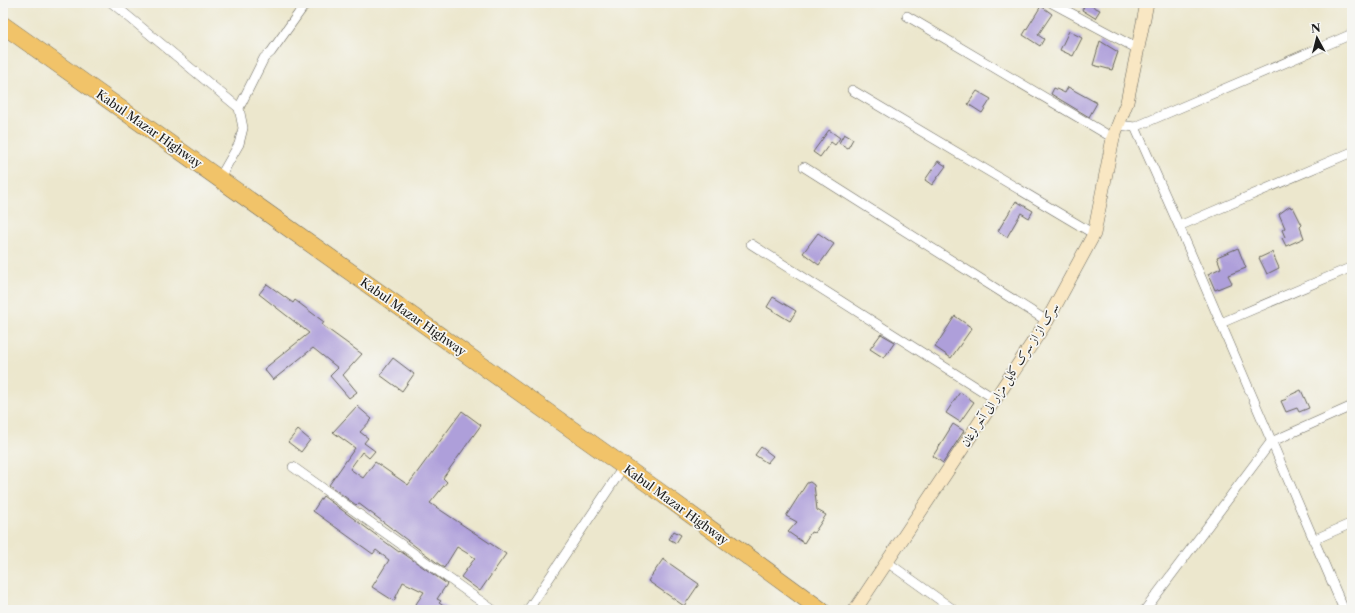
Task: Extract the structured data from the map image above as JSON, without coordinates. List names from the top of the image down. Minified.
{"streets":{"highway":["Kabul Mazar Highway"],"street":["سرک از از سرک کابل مزار الی آخر لرغان"]},"north":"top"}
